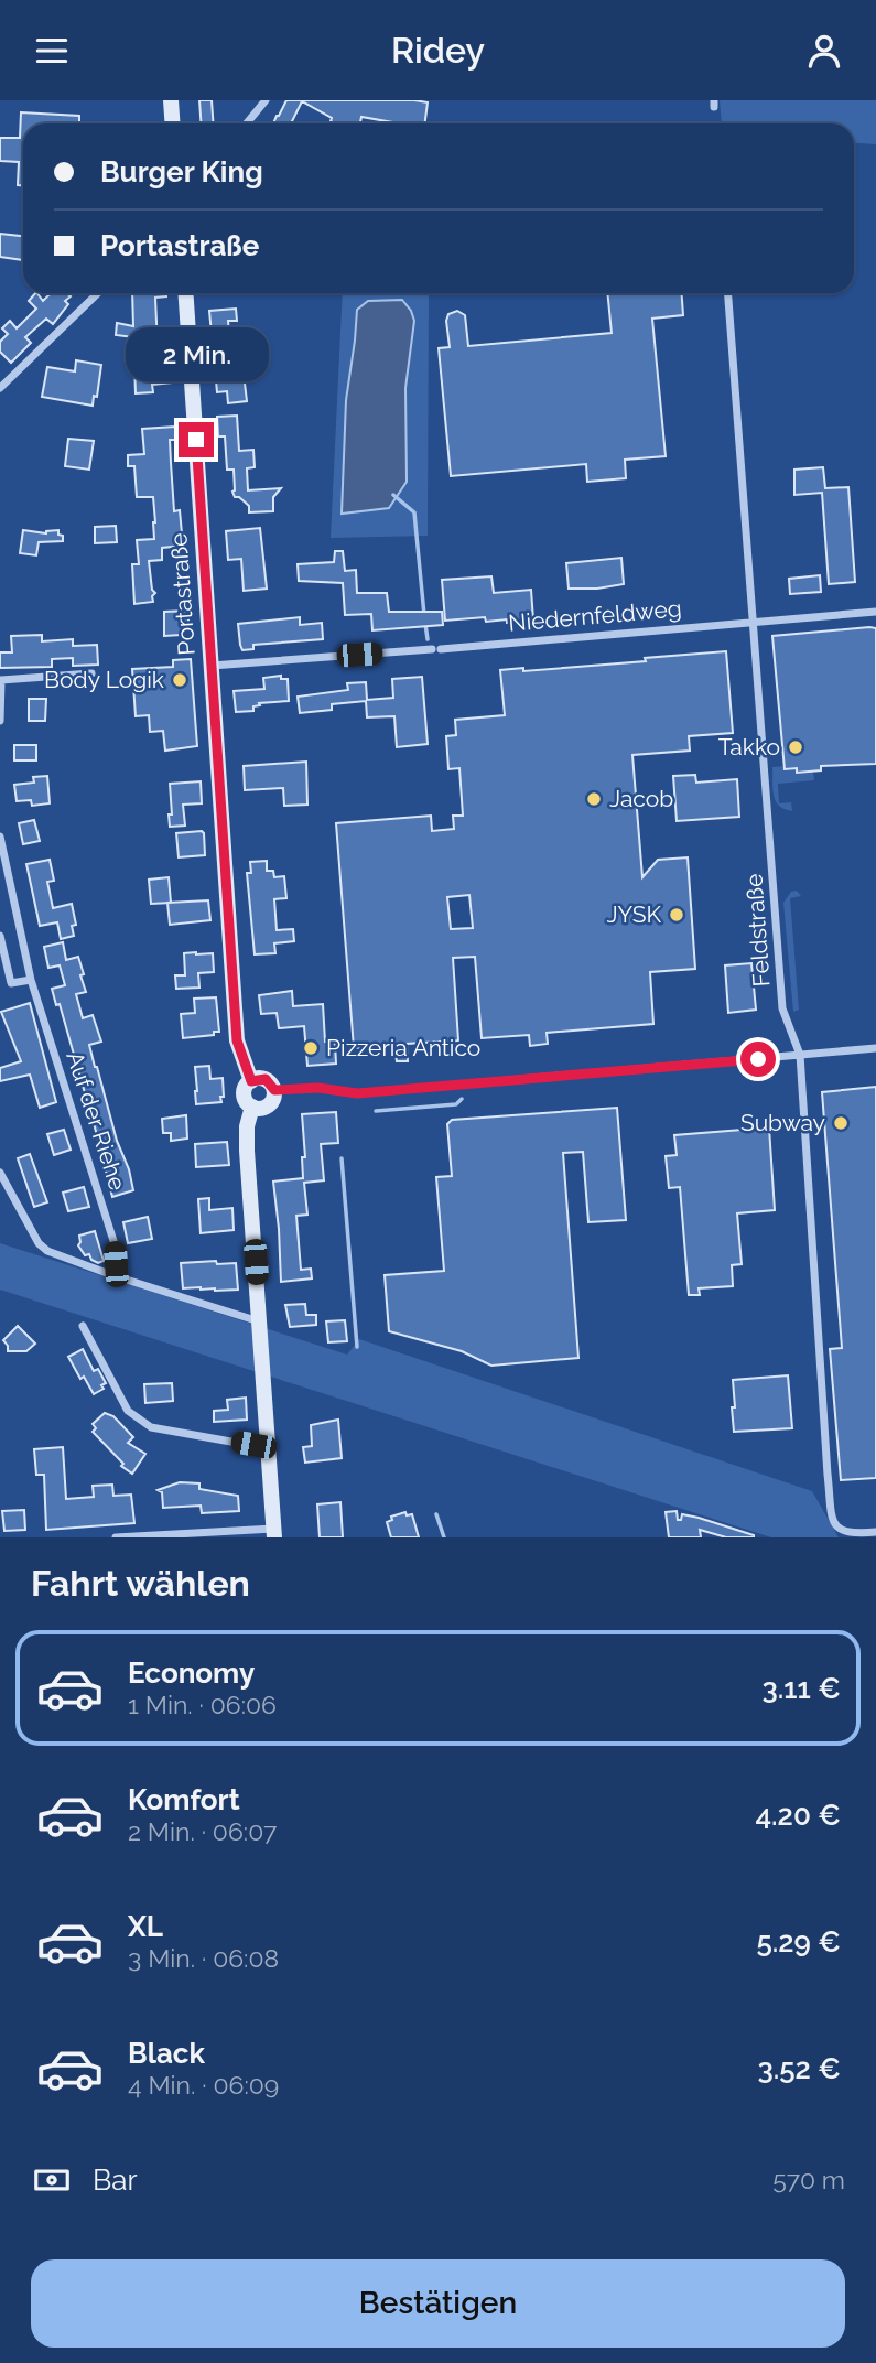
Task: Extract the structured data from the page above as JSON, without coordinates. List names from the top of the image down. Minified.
{"streets":{"main road":["Portastraße"],"street":["Niedernfeldweg","Feldstraße","Auf der Riehe"]},"crossings":[["Portastraße","Niedernfeldweg"],["Niedernfeldweg","Feldstraße"]],"places":["Body Logik","Takko","Jacob","JYSK","Pizzeria Antico","Subway"],"page":{"header":"Ridey","banner":["Burger King","Portastraße"],"bubble":"2 Min.","heading":"Fahrt wählen","list":[{"name":"Economy","note":"1 Min. · 06:06","value":"3.11 €"},{"name":"Komfort","note":"2 Min. · 06:07","value":"4.20 €"},{"name":"XL","note":"3 Min. · 06:08","value":"5.29 €"},{"name":"Black","note":"4 Min. · 06:09","value":"3.52 €"}],"pay":["Bar","570 m"],"buttons":"Bestätigen"}}
